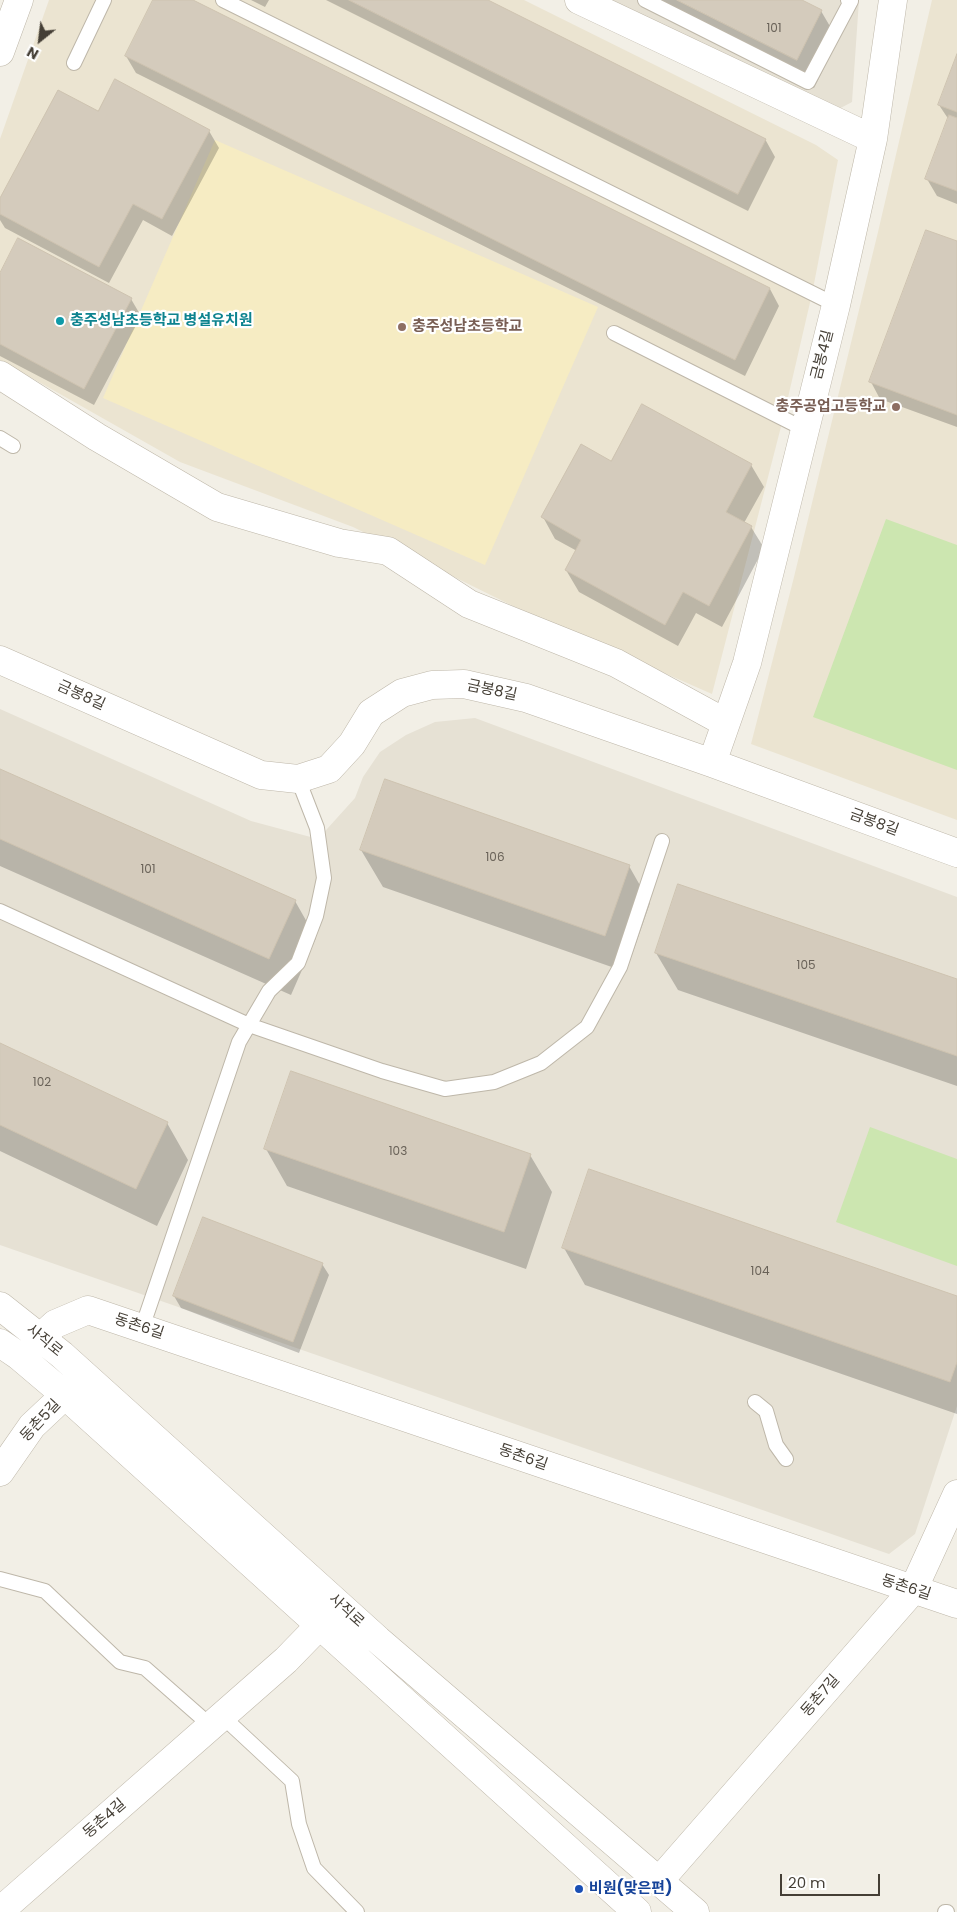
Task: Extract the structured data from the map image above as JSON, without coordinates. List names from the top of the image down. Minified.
{"streets":{"street":["금봉4길","금봉8길","동촌6길","사직로","동촌5길","동촌7길","동촌4길"]},"crossings":[["금봉4길","금봉8길"],["동촌6길","사직로"],["동촌6길","동촌7길"],["사직로","동촌5길"],["사직로","동촌7길"],["사직로","동촌4길"]],"places":["충주성남초등학교 병설유치원","충주성남초등학교","충주공업고등학교","비원(맞은편)"],"house_numbers":["101","106","101","105","102","103","104"],"scale_bar":"20 m","north":"bottom left"}
